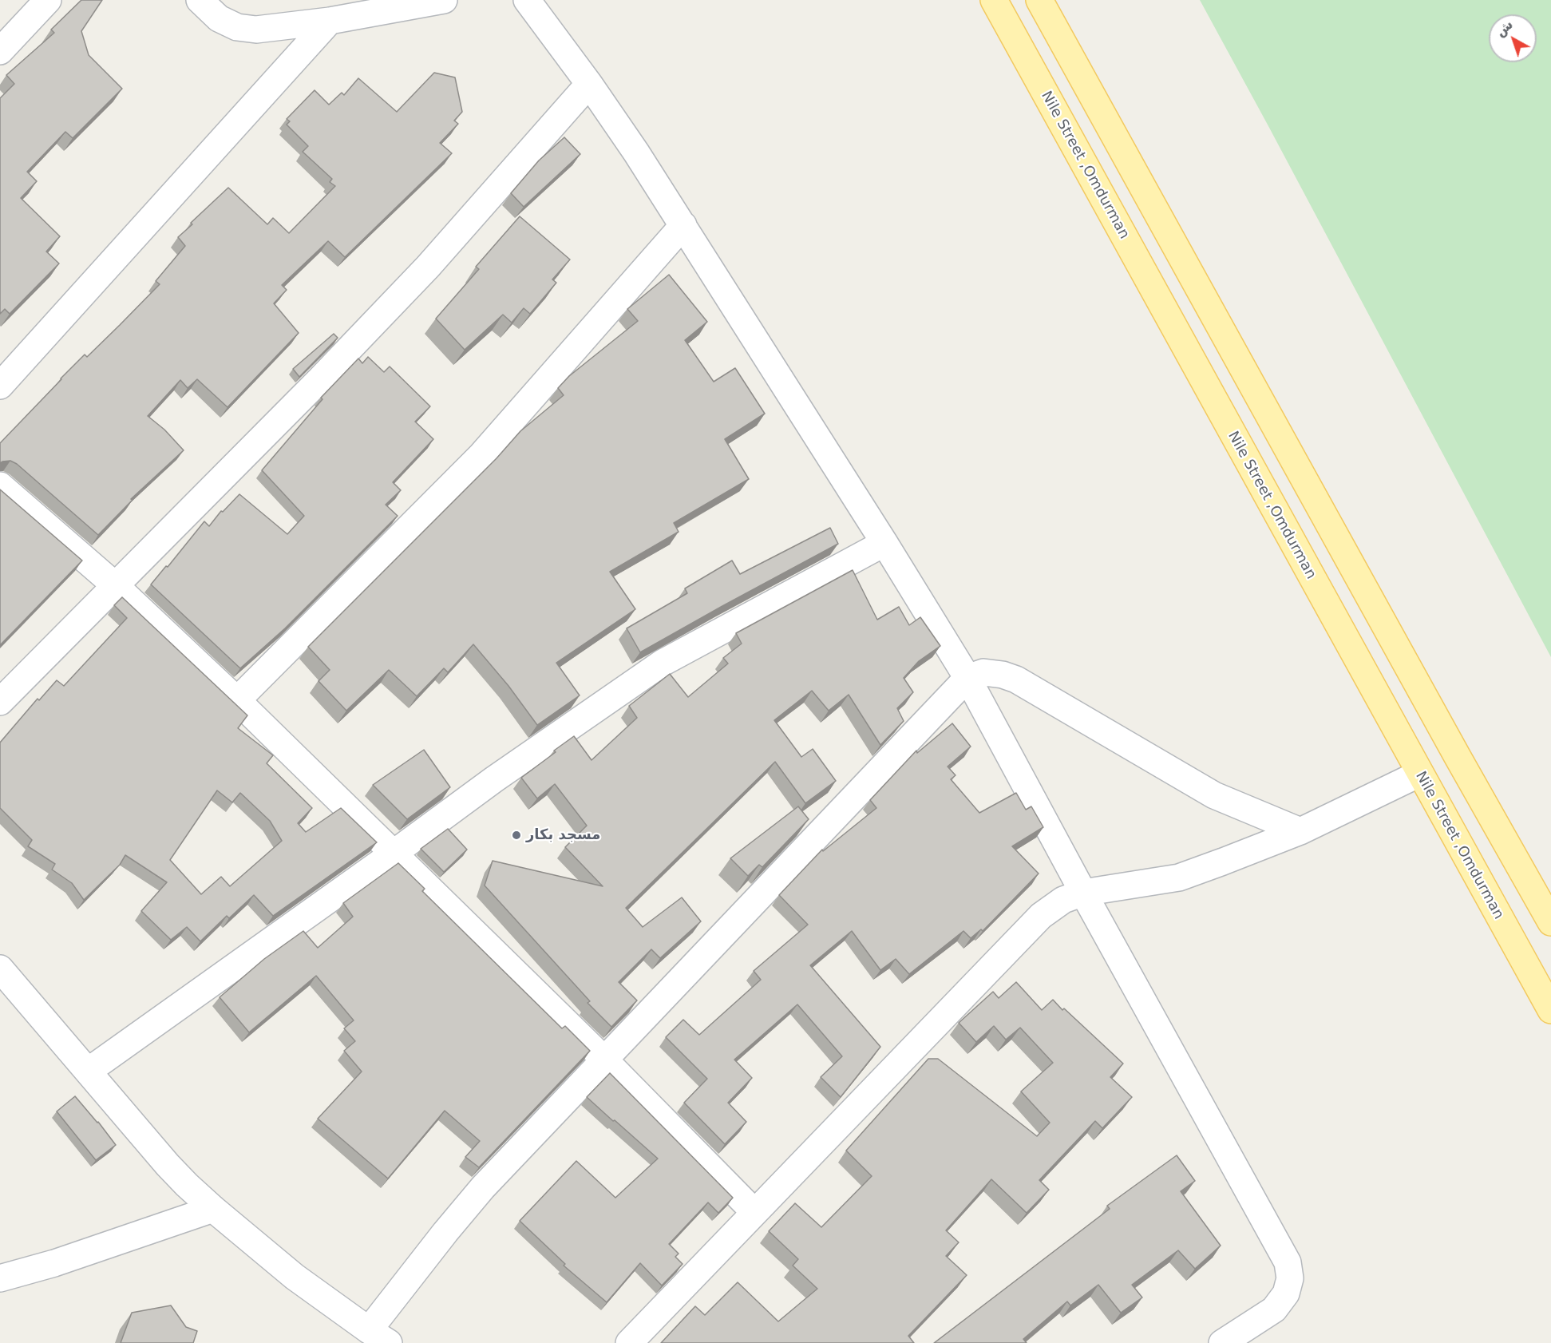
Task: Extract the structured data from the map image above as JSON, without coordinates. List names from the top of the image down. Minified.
{"streets":{"main road":["Nile Street ,Omdurman"]},"places":["مسجد بكار"],"north":"top left"}
